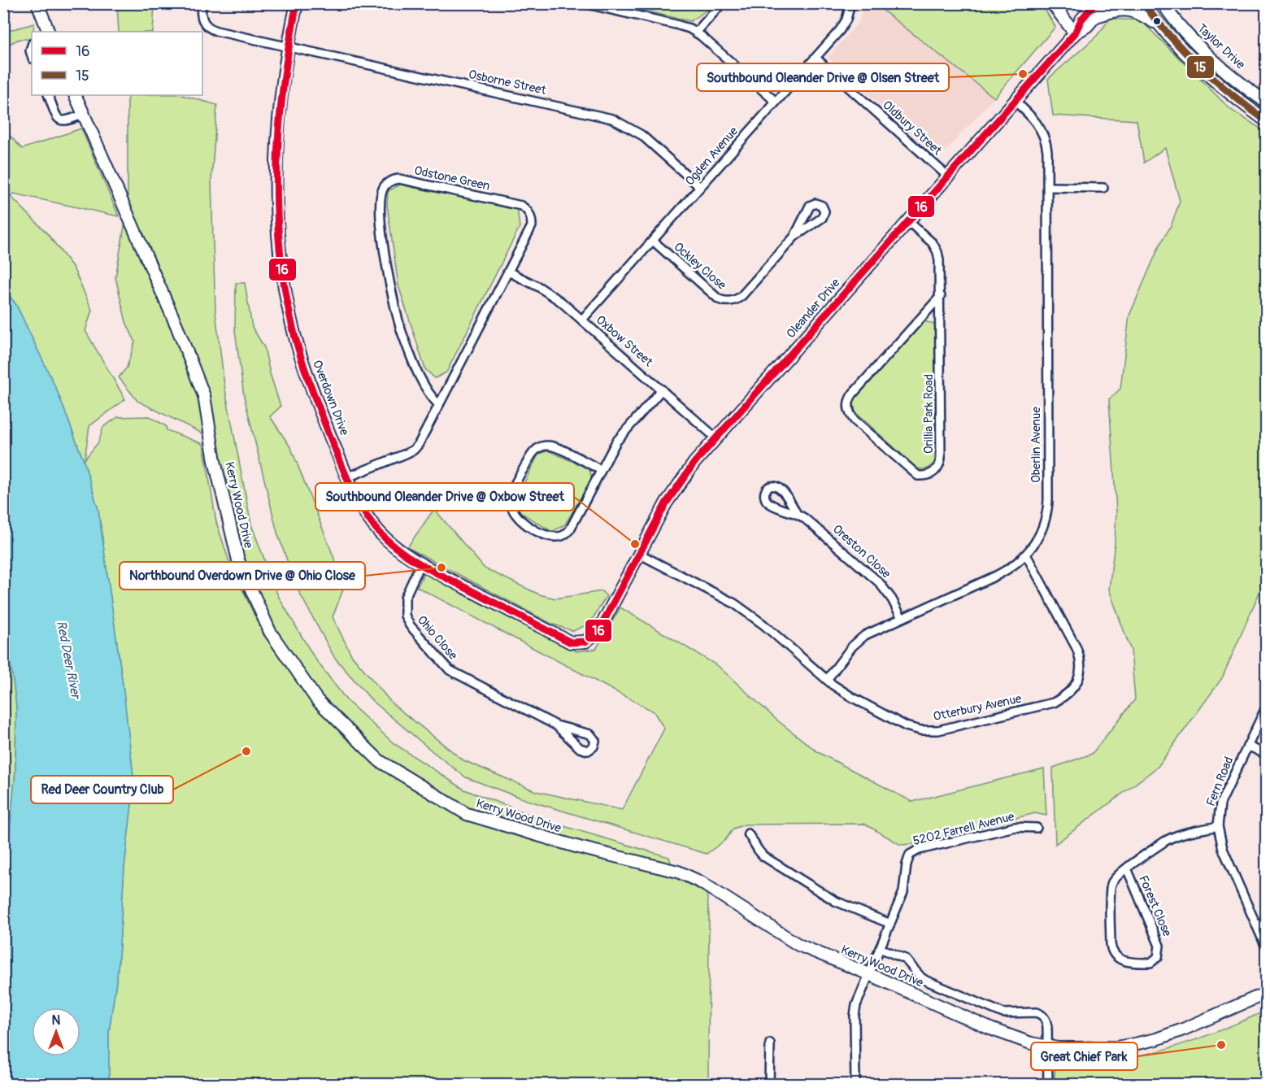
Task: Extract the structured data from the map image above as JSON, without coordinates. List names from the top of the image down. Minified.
{"streets":{"street":["Taylor Drive","Osborne Street","Oldbury Street","Ogden Avenue","Odstone Green","Ockley Close","Oleander Drive","Oxbow Street","Overdown Drive","Orillia Park Road","Oberlin Avenue","Kerry Wood Drive","Oreston Close","Ohio Close","Otterbury Avenue","Fern Road","5202 Farrell Avenue","Forest Close"]},"crossings":[["Osborne Street","Ogden Avenue"],["Osborne Street","Overdown Drive"],["Oldbury Street","Ogden Avenue"],["Oldbury Street","Oleander Drive"],["Ogden Avenue","Ockley Close"],["Ogden Avenue","Oxbow Street"],["Odstone Green","Oxbow Street"],["Odstone Green","Overdown Drive"],["Oleander Drive","Oxbow Street"],["Oleander Drive","Overdown Drive"],["Oleander Drive","Orillia Park Road"],["Oleander Drive","Oberlin Avenue"],["Oleander Drive","Otterbury Avenue"],["Overdown Drive","Ohio Close"],["Oberlin Avenue","Oreston Close"],["Oberlin Avenue","Otterbury Avenue"],["Kerry Wood Drive","5202 Farrell Avenue"],["Fern Road","Forest Close"]],"water":["Red Deer River"],"places":["Southbound Oleander Drive @ Olsen Street","Southbound Oleander Drive @ Oxbow Street","Northbound Overdown Drive @ Ohio Close","Red Deer Country Club","Great Chief Park"],"lines":["transit line 16","transit line 15"],"legend":["16","15"],"north":"top"}
